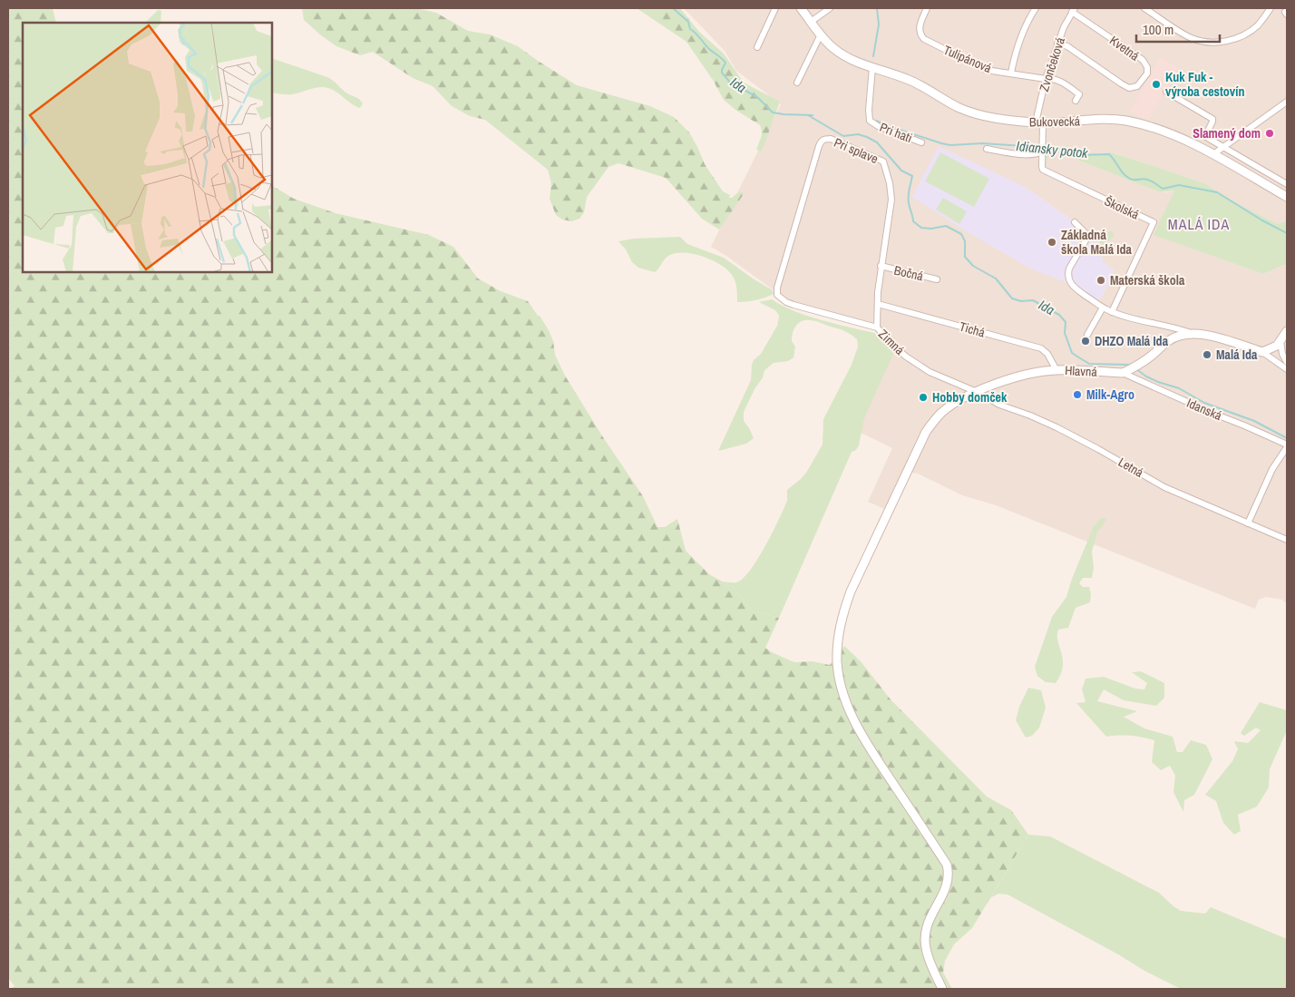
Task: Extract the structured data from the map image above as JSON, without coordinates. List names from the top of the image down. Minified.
{"streets":{"main road":["Bukovecká","Hlavná"],"street":["Kvetná","Tulipánová","Zvončeková","Pri hati","Pri splave","Školská","Bočná","Tichá","Zimná","Idanská","Letná"]},"crossings":[["Kvetná","Zvončeková"],["Tulipánová","Zvončeková"],["Zvončeková","Bukovecká"],["Zvončeková","Školská"],["Bukovecká","Pri hati"],["Bukovecká","Školská"],["Pri splave","Bočná"],["Pri splave","Tichá"],["Pri splave","Zimná"],["Tichá","Hlavná"],["Zimná","Hlavná"],["Zimná","Letná"],["Hlavná","Idanská"],["Hlavná","Letná"]],"districts":["MALÁ IDA"],"water":["Ida","Idiansky potok"],"places":["Kuk Fuk - výroba cestovín","Slamený dom","Základná škola Malá Ida","Materská škola","DHZO Malá Ida","Malá Ida","Milk-Agro","Hobby domček"],"scale_bar":"100 m"}
